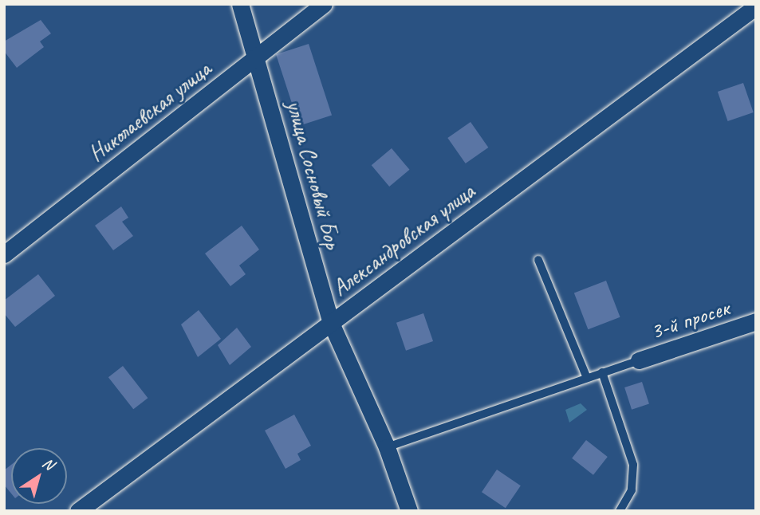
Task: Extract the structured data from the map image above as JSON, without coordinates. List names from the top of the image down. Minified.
{"streets":{"street":["Николаевская улица","улица Сосновый Бор","Александровская улица","3-й просек"]},"crossings":[["Николаевская улица","улица Сосновый Бор"],["улица Сосновый Бор","Александровская улица"]],"north":"top right"}
